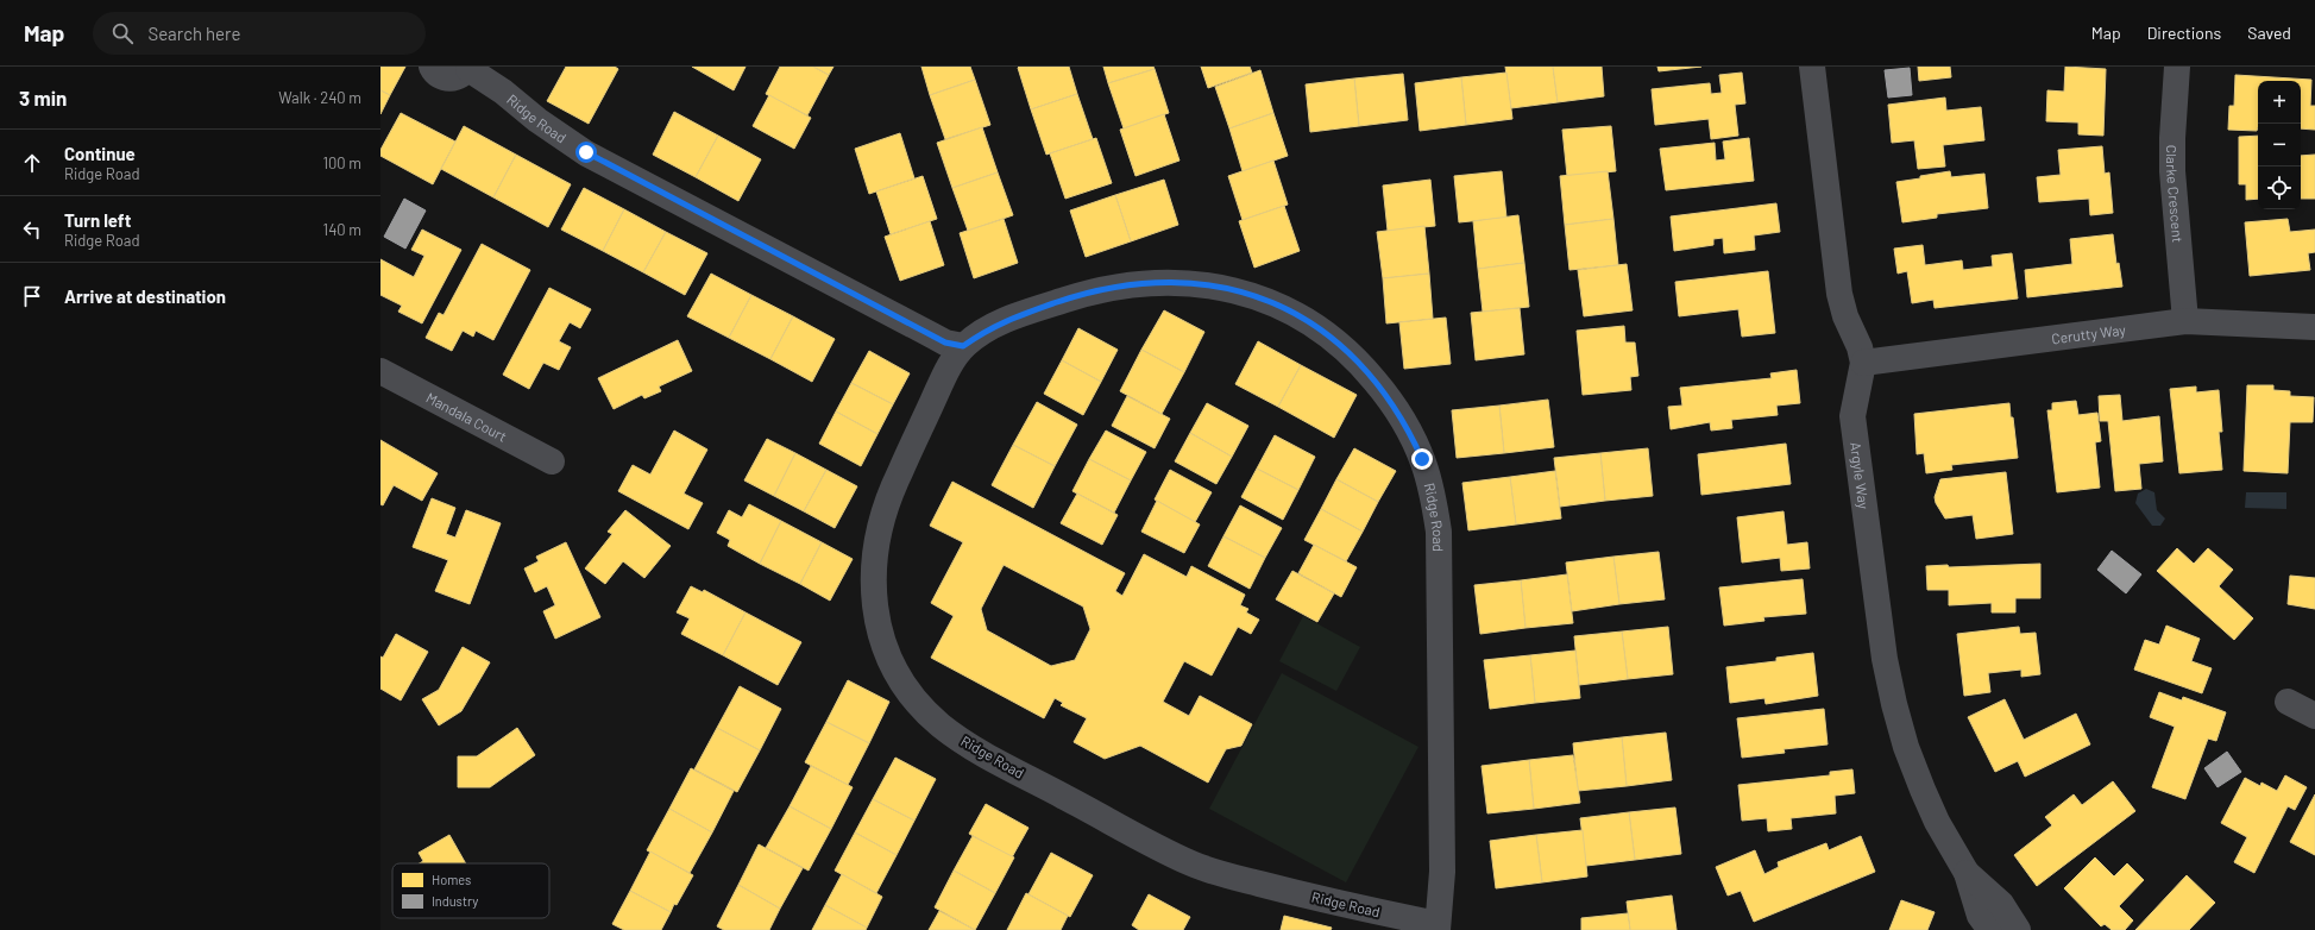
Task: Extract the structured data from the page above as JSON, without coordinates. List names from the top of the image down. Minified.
{"streets":{"street":["Ridge Road","Clarke Crescent","Cerutty Way","Mandala Court","Argyle Way"]},"crossings":[["Clarke Crescent","Cerutty Way"],["Cerutty Way","Argyle Way"]],"legend":["Homes","Industry"],"page":{"header":"Map","search":"Search here","nav":["Map","Directions","Saved"],"heading":["3 min","Walk · 240 m"],"map_buttons":["+","−"],"list":[["Continue","Ridge Road","100 m"],["Turn left","Ridge Road","140 m"],"Arrive at destination"]}}
